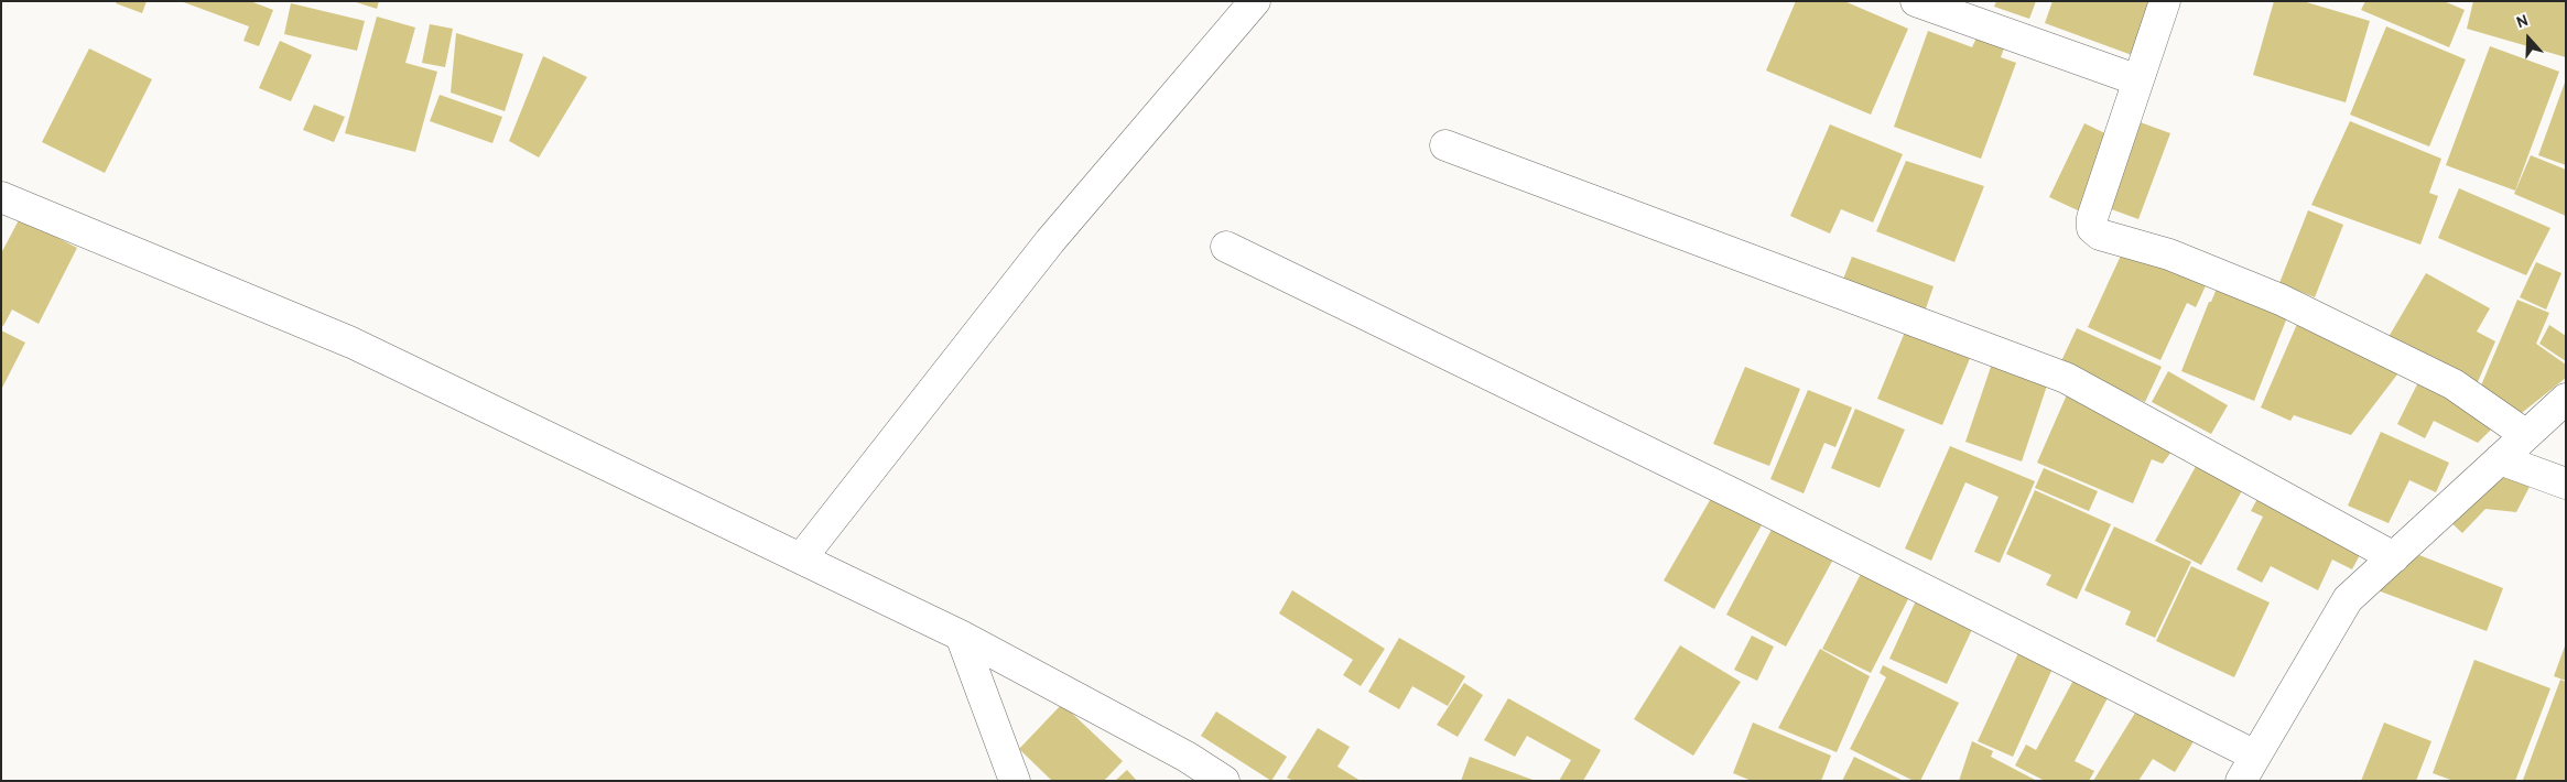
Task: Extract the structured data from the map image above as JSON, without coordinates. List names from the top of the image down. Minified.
{"north":"top"}
